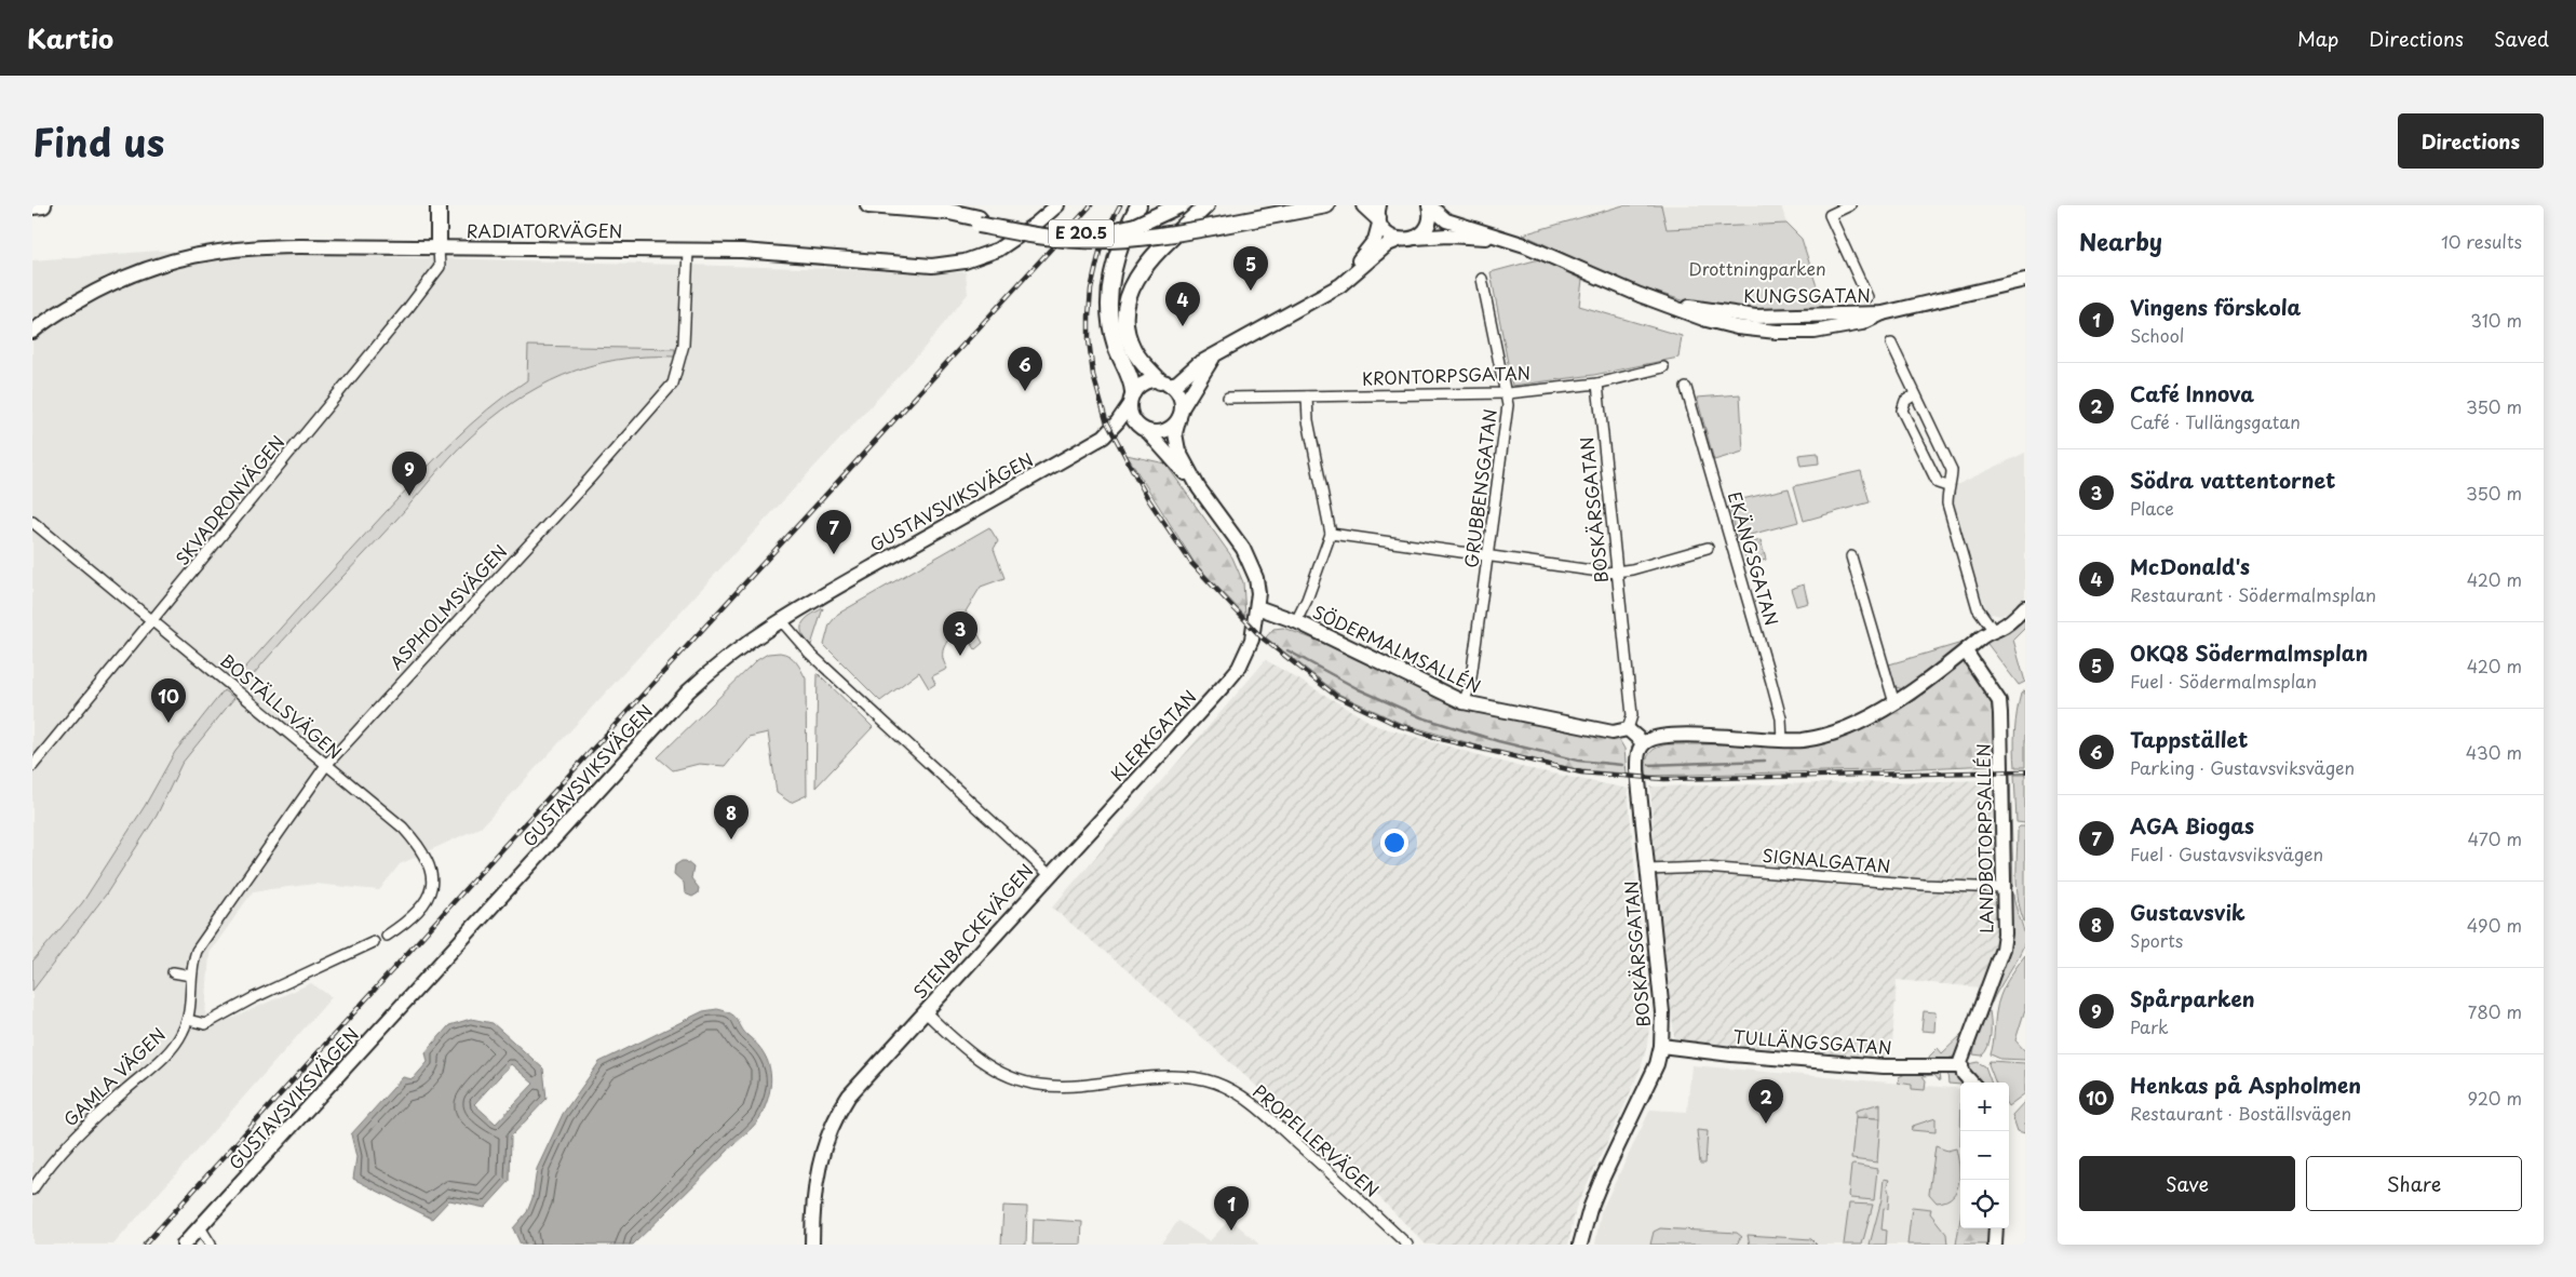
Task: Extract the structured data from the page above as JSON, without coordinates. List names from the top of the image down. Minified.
{"streets":{"main road":["E 20.5"],"street":["RADIATORVÄGEN","KUNGSGATAN","KRONTORPSGATAN","GRUBBENSGATAN","SKVADRONVÄGEN","GUSTAVSVIKSVÄGEN","BOSKÄRSGATAN","EKÄNGSGATAN","ASPHOLMSVÄGEN","SÖDERMALMSALLÉN","BOSTÄLLSVÄGEN","KLERKGATAN","LANDBOTORPSALLÉN","SIGNALGATAN","STENBACKEVÄGEN","TULLÄNGSGATAN","GAMLA VÄGEN","PROPELLERVÄGEN"]},"crossings":[["RADIATORVÄGEN","SKVADRONVÄGEN"],["RADIATORVÄGEN","ASPHOLMSVÄGEN"],["E 20.5","GUSTAVSVIKSVÄGEN"],["KRONTORPSGATAN","GRUBBENSGATAN"],["KRONTORPSGATAN","BOSKÄRSGATAN"],["GRUBBENSGATAN","SÖDERMALMSALLÉN"],["SKVADRONVÄGEN","BOSTÄLLSVÄGEN"],["GUSTAVSVIKSVÄGEN","STENBACKEVÄGEN"],["BOSKÄRSGATAN","SÖDERMALMSALLÉN"],["BOSKÄRSGATAN","SIGNALGATAN"],["BOSKÄRSGATAN","TULLÄNGSGATAN"],["ASPHOLMSVÄGEN","BOSTÄLLSVÄGEN"],["ASPHOLMSVÄGEN","GAMLA VÄGEN"],["SÖDERMALMSALLÉN","KLERKGATAN"],["KLERKGATAN","STENBACKEVÄGEN"],["LANDBOTORPSALLÉN","SIGNALGATAN"],["LANDBOTORPSALLÉN","TULLÄNGSGATAN"],["STENBACKEVÄGEN","PROPELLERVÄGEN"]],"parks":["Drottningparken"],"page":{"header":"Kartio","nav":["Map","Directions","Saved"],"title":"Find us","buttons":["Directions",["Save","Share"]],"heading":["Nearby","10 results"],"pins":["5","4","6","9","7","3","10","8","2","1"],"list":[{"mark":"1","name":"Vingens förskola","note":"School","value":"310 m"},{"mark":"2","name":"Café Innova","note":"Café · Tullängsgatan","value":"350 m"},{"mark":"3","name":"Södra vattentornet","note":"Place","value":"350 m"},{"mark":"4","name":"McDonald's","note":"Restaurant · Södermalmsplan","value":"420 m"},{"mark":"5","name":"OKQ8 Södermalmsplan","note":"Fuel · Södermalmsplan","value":"420 m"},{"mark":"6","name":"Tappstället","note":"Parking · Gustavsviksvägen","value":"430 m"},{"mark":"7","name":"AGA Biogas","note":"Fuel · Gustavsviksvägen","value":"470 m"},{"mark":"8","name":"Gustavsvik","note":"Sports","value":"490 m"},{"mark":"9","name":"Spårparken","note":"Park","value":"780 m"},{"mark":"10","name":"Henkas på Aspholmen","note":"Restaurant · Boställsvägen","value":"920 m"}],"map_buttons":["+","−"]}}
